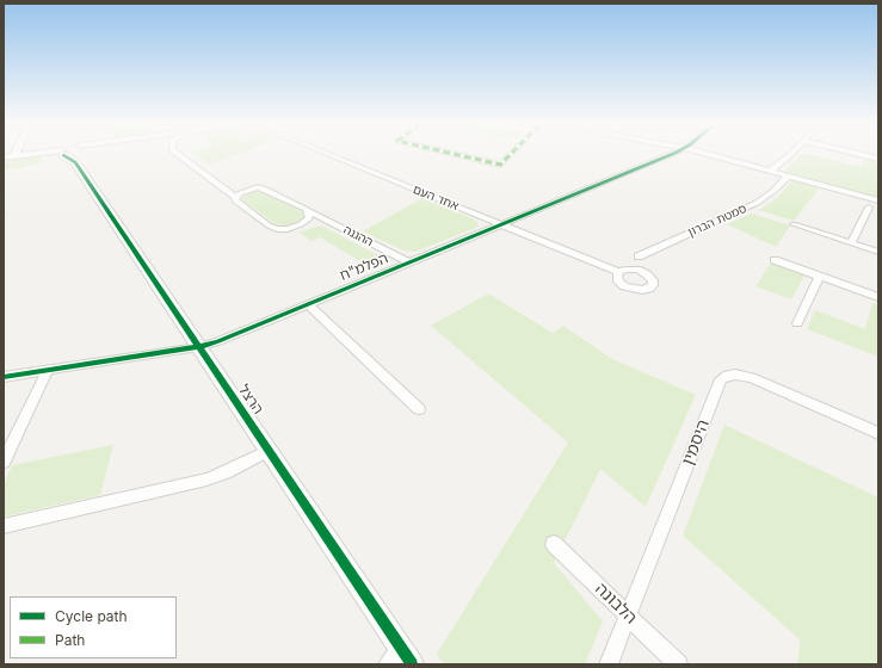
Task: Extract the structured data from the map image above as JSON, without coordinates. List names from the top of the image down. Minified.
{"streets":{"street":["אחד העם","סמטת הברון","ההגנה","הפלמ\"ח","הרצל","היסמין","הלבונה"]},"crossings":[["אחד העם","הפלמ\"ח"],["ההגנה","הפלמ\"ח"],["הפלמ\"ח","הרצל"],["היסמין","הלבונה"]],"legend":["Cycle path","Path"]}
